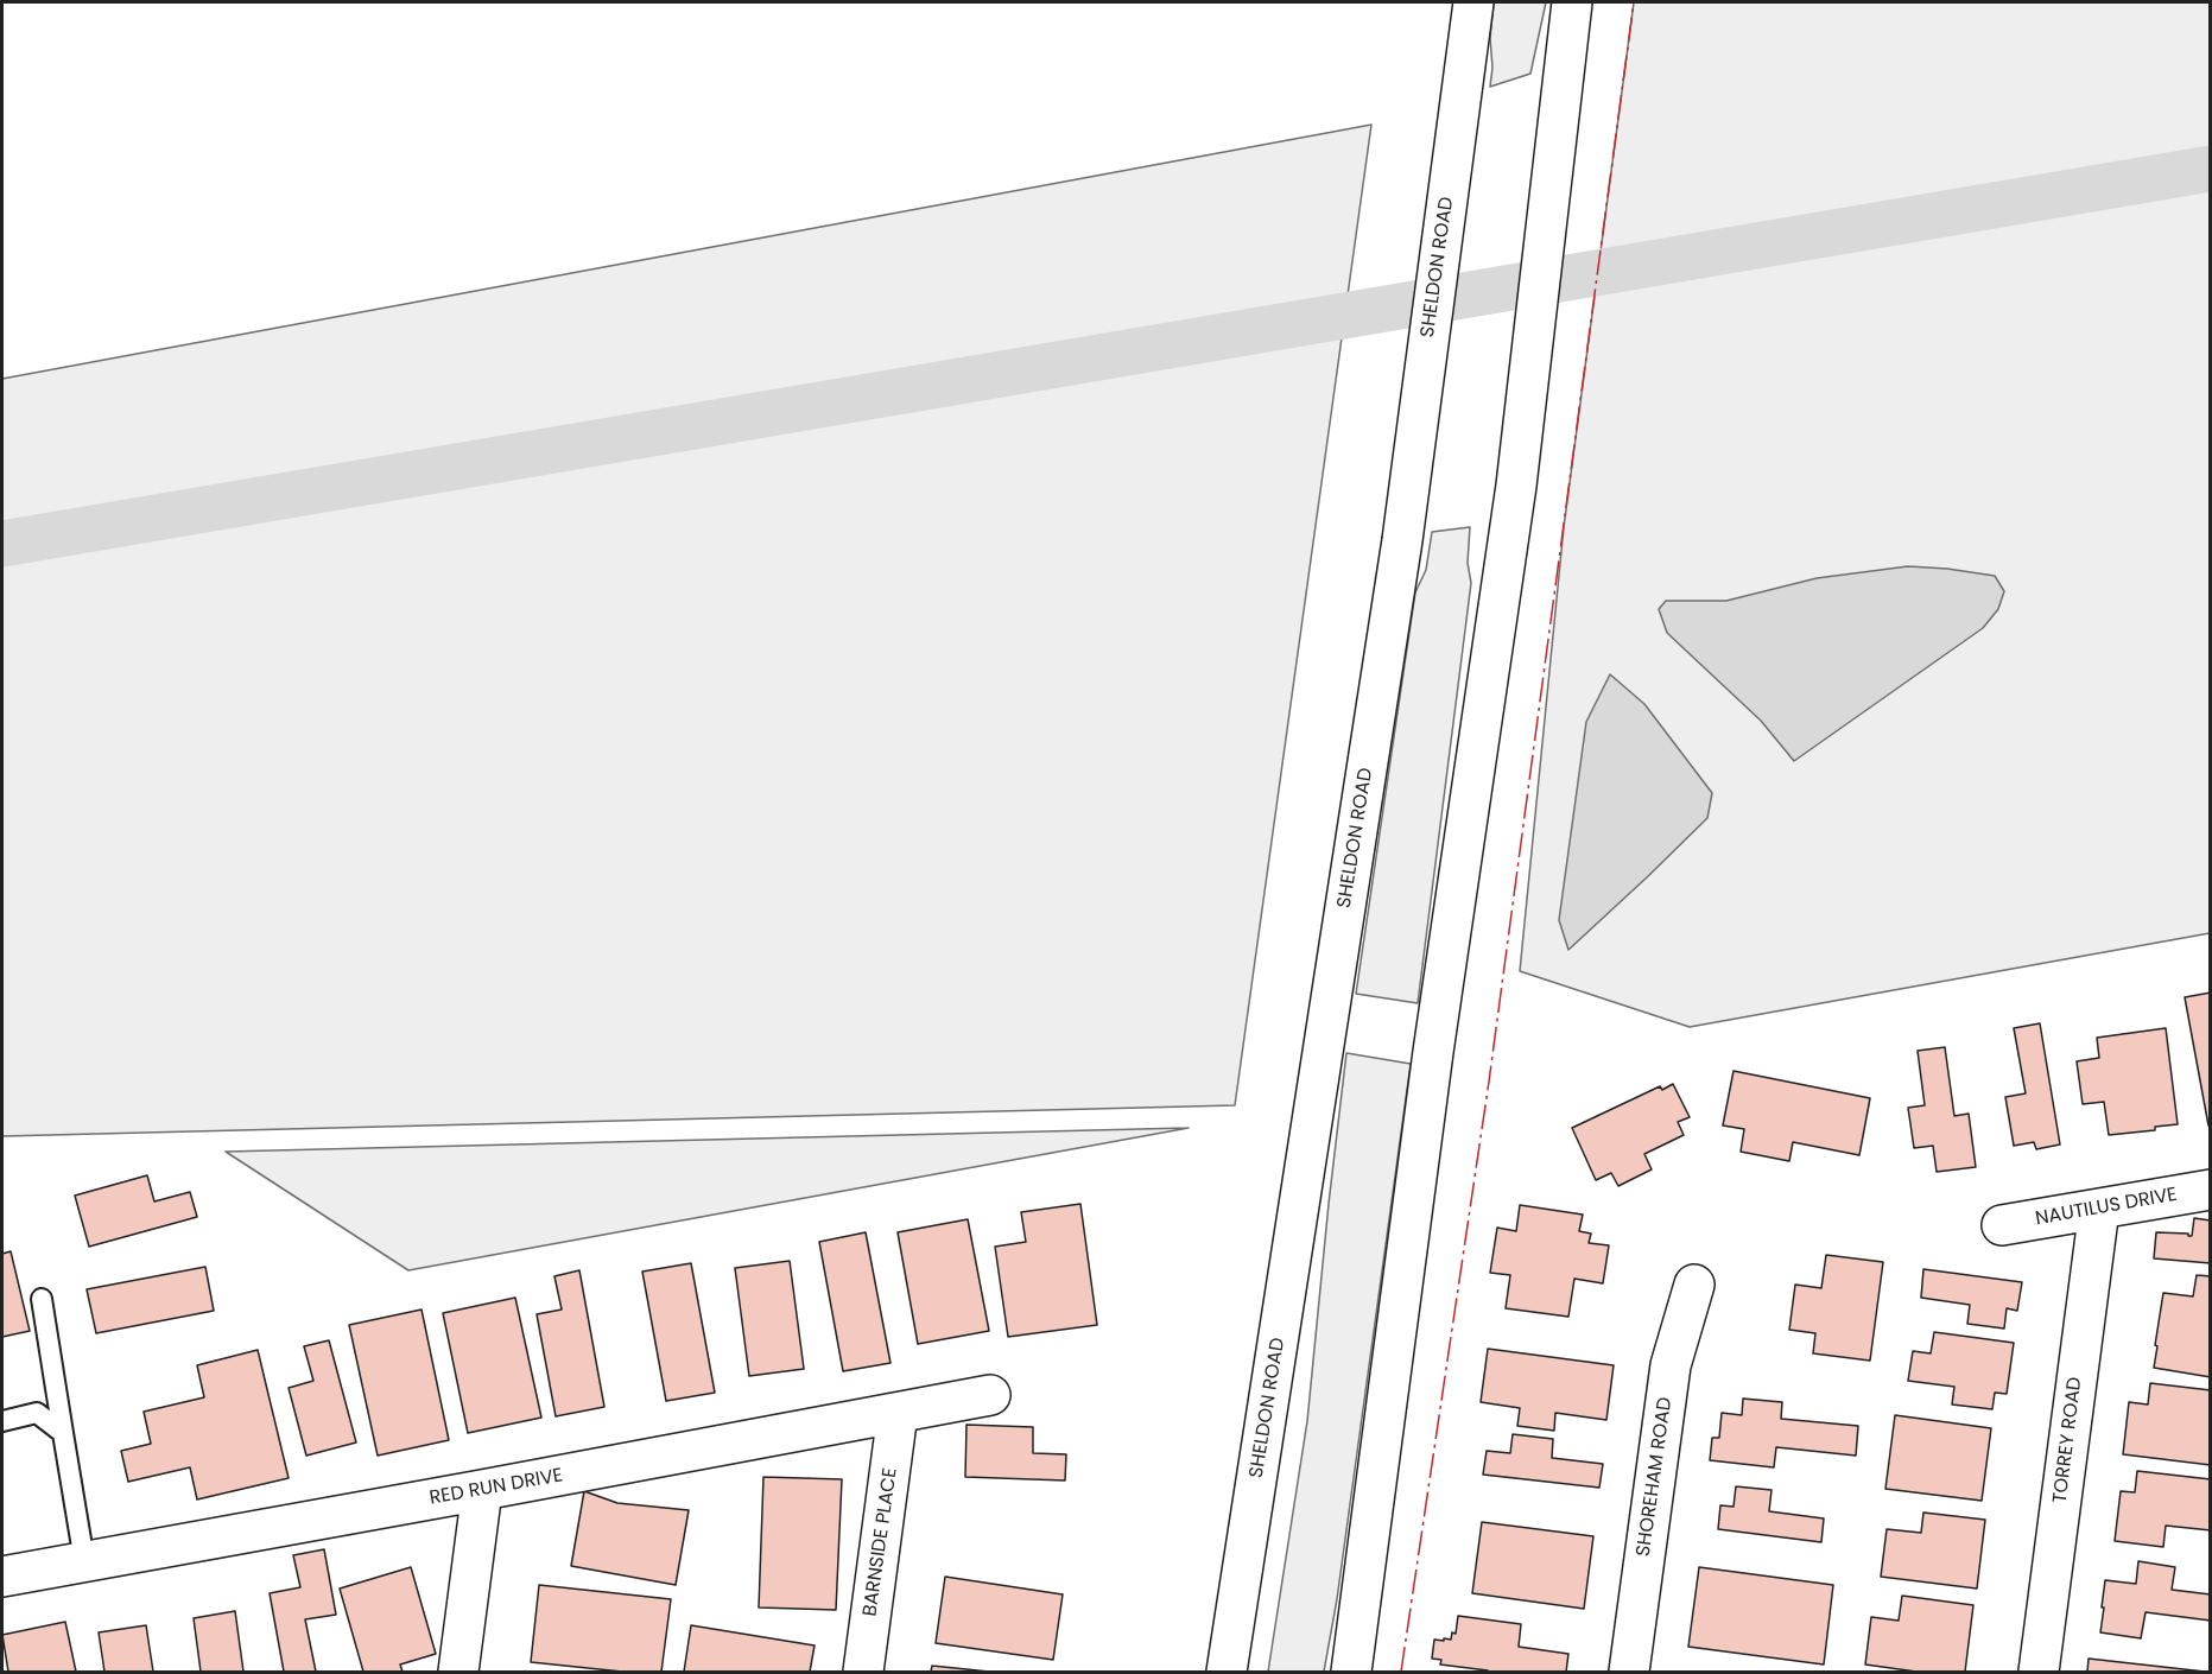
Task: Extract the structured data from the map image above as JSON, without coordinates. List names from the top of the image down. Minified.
{"streets":{"main road":["SHELDON ROAD","NAUTILUS DRIVE","TORREY ROAD","SHOREHAM ROAD","RED RUN DRIVE","BARNSIDE PLACE"]},"crossings":[["NAUTILUS DRIVE","TORREY ROAD"],["RED RUN DRIVE","BARNSIDE PLACE"]]}
